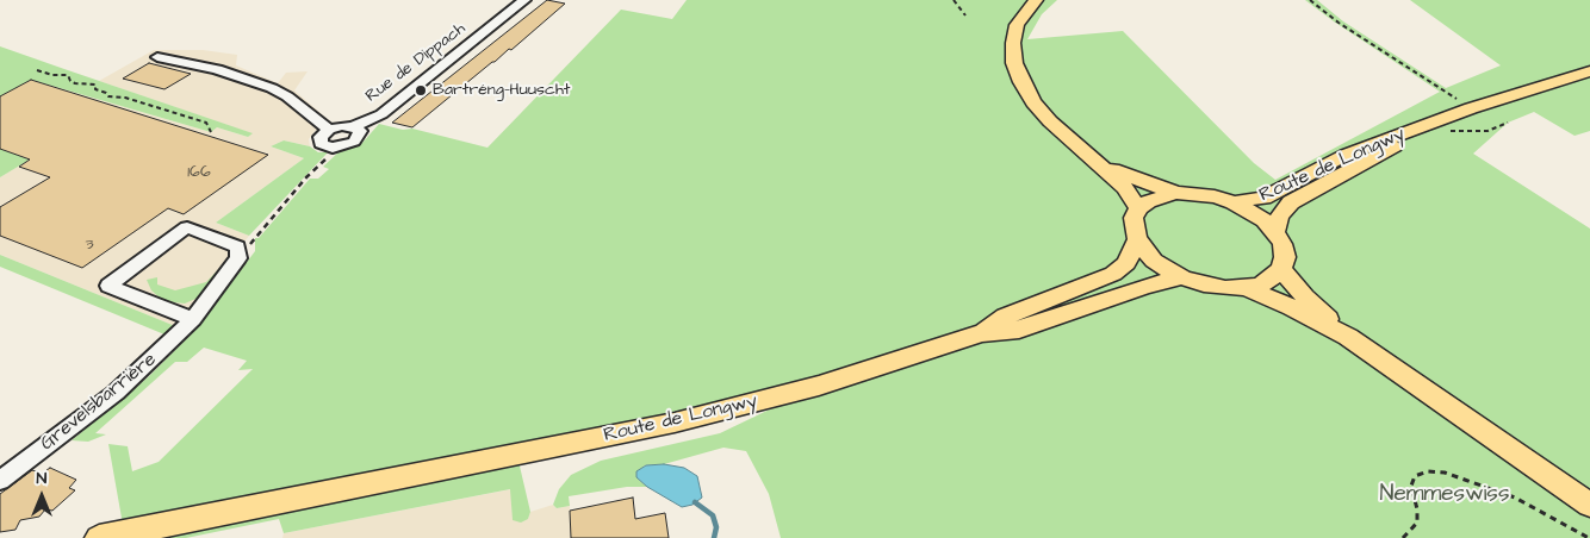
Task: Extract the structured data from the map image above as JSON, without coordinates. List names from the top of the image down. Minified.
{"streets":{"main road":["Route de Longwy"],"street":["Rue de Dippach","Grevelsbarrière"]},"parks":["Nemmeswiss"],"places":["Bartréng-Huuscht"],"house_numbers":["166","3"],"north":"top"}
